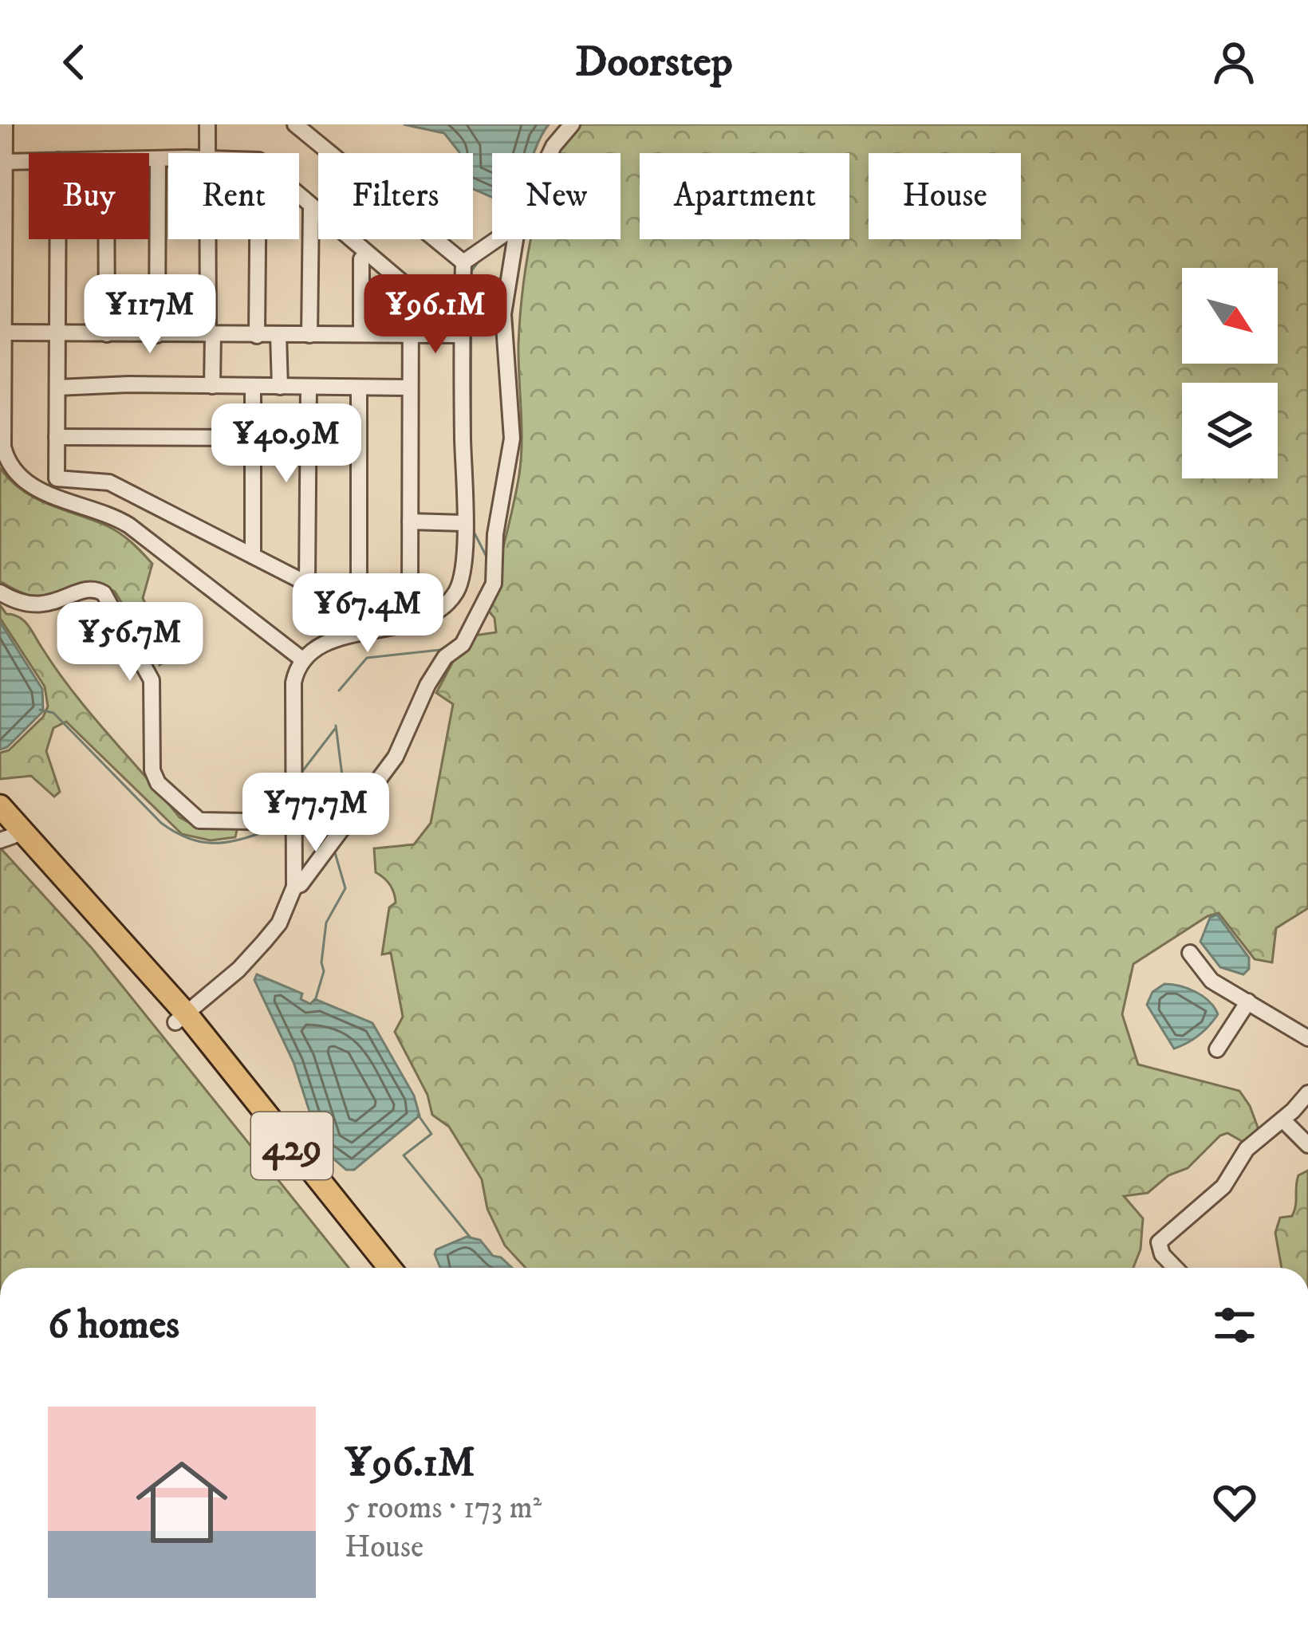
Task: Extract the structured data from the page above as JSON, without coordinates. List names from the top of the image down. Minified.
{"streets":{"highway":["429"]},"north":"bottom right","page":{"header":"Doorstep","chip":["Buy","Rent","Filters","New","Apartment","House"],"price":["¥117M","¥96.1M","¥40.9M","¥67.4M","¥56.7M","¥77.7M"],"heading":"6 homes","list":[{"name":"¥96.1M","note":"5 rooms · 173 m² · House"}]}}
